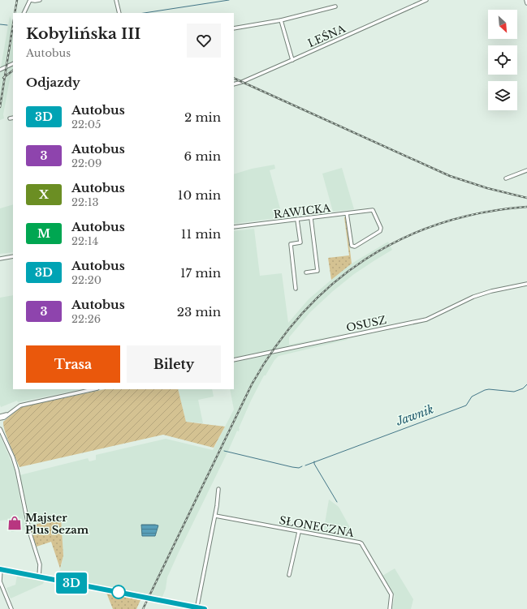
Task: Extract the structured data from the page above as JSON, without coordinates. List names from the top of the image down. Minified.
{"streets":{"street":["LEŚNA","RAWICKA","OSUSZ","SŁONECZNA"]},"water":["Jawnik"],"places":{"shop":["Majster Plus Sezam"]},"lines":["bus line 3D"],"north":"bottom right","page":{"on_map":"3D","heading":[["Kobylińska III","Autobus"],"Odjazdy"],"list":[{"mark":"3D","name":"Autobus","note":"22:05","value":"2 min"},{"mark":"3","name":"Autobus","note":"22:09","value":"6 min"},{"mark":"X","name":"Autobus","note":"22:13","value":"10 min"},{"mark":"M","name":"Autobus","note":"22:14","value":"11 min"},{"mark":"3D","name":"Autobus","note":"22:20","value":"17 min"},{"mark":"3","name":"Autobus","note":"22:26","value":"23 min"}],"buttons":["Trasa","Bilety"]}}
